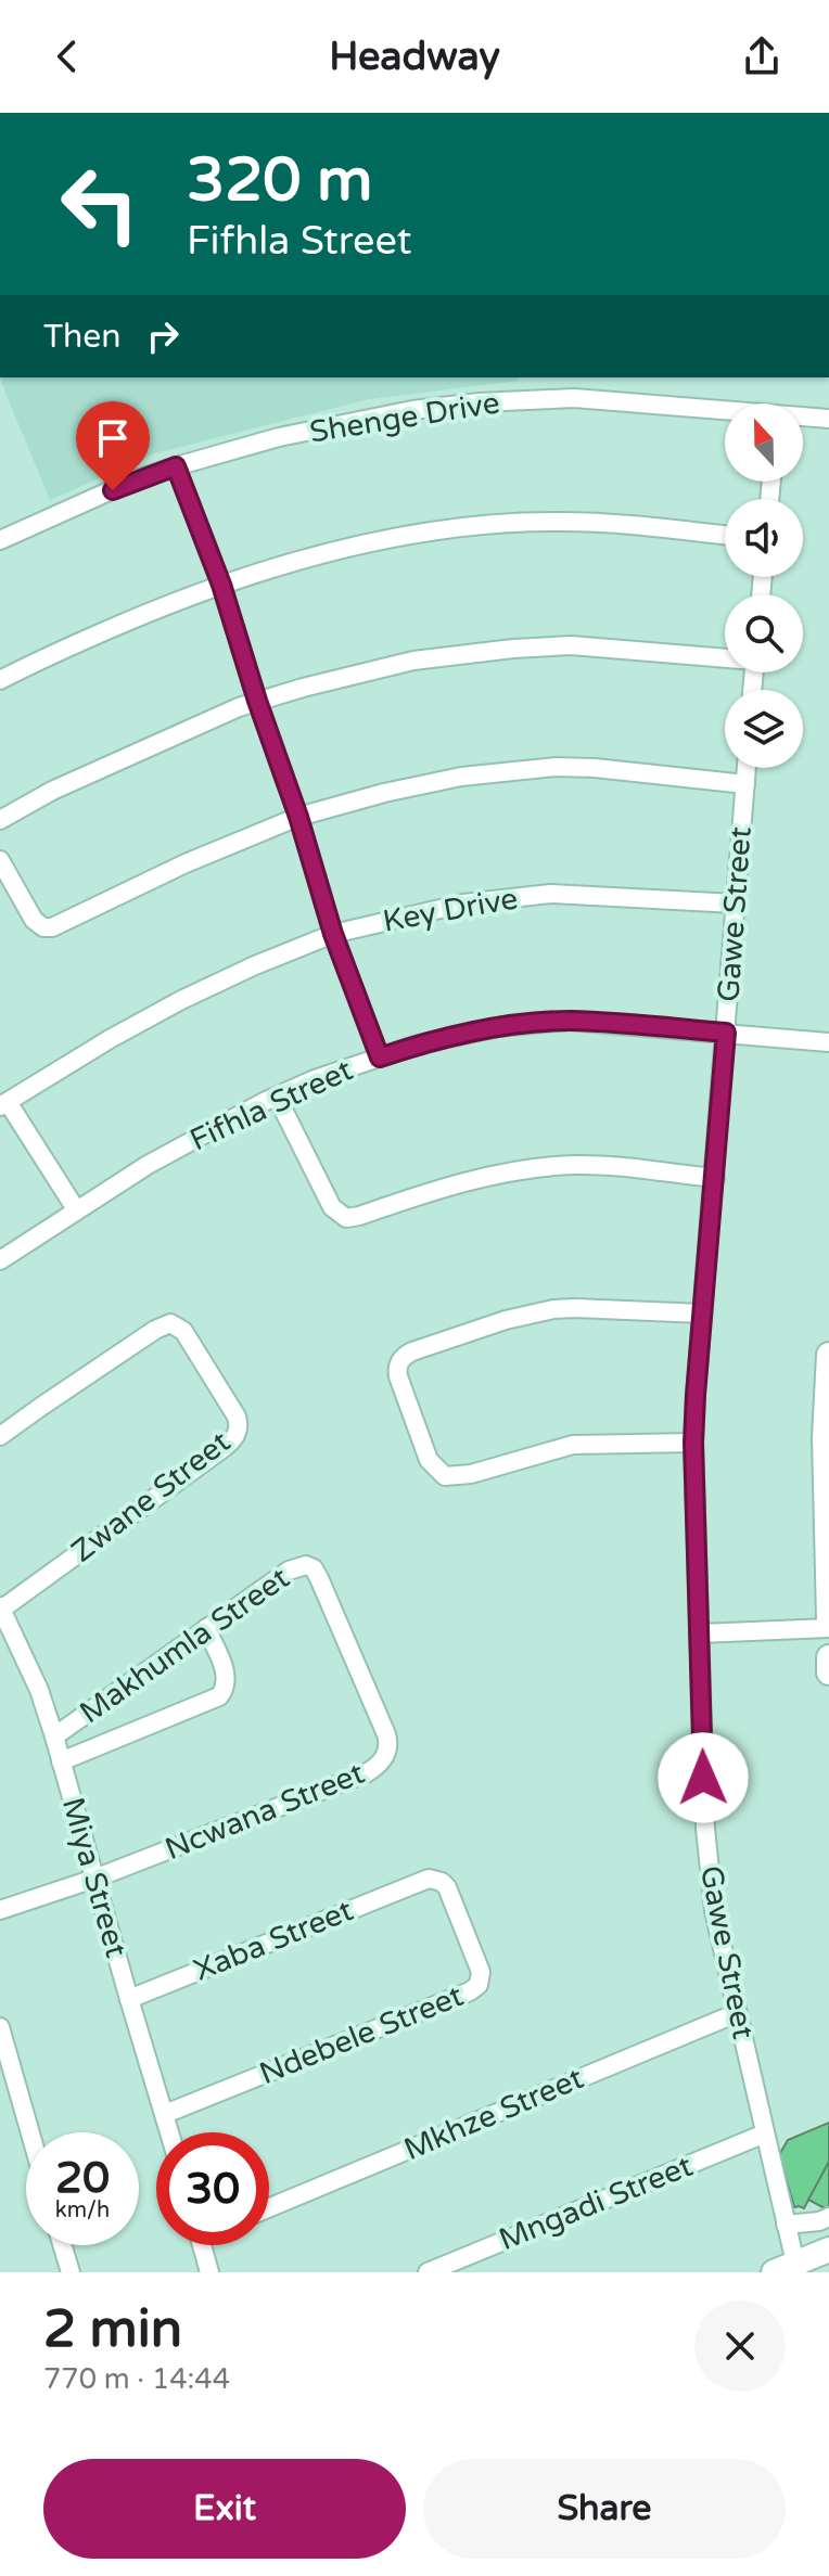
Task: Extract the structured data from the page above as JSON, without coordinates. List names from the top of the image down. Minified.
{"streets":{"street":["Shenge Drive","Key Drive","Gawe Street","Fifhla Street","Zwane Street","Makhumla Street","Ncwana Street","Miya Street","Xaba Street","Ndebele Street","Mkhze Street","Mngadi Street"]},"crossings":[["Key Drive","Gawe Street"],["Gawe Street","Fifhla Street"],["Gawe Street","Mkhze Street"],["Gawe Street","Mngadi Street"],["Zwane Street","Miya Street"],["Makhumla Street","Ncwana Street"],["Makhumla Street","Miya Street"],["Ncwana Street","Miya Street"],["Miya Street","Xaba Street"],["Miya Street","Ndebele Street"],["Xaba Street","Ndebele Street"]],"north":"top","page":{"header":"Headway","turn":["320 m","Fifhla Street"],"then":"Then","speed":"20 km/h","limit":"30","heading":["2 min","770 m · 14:44"],"buttons":["Exit","Share"]}}
